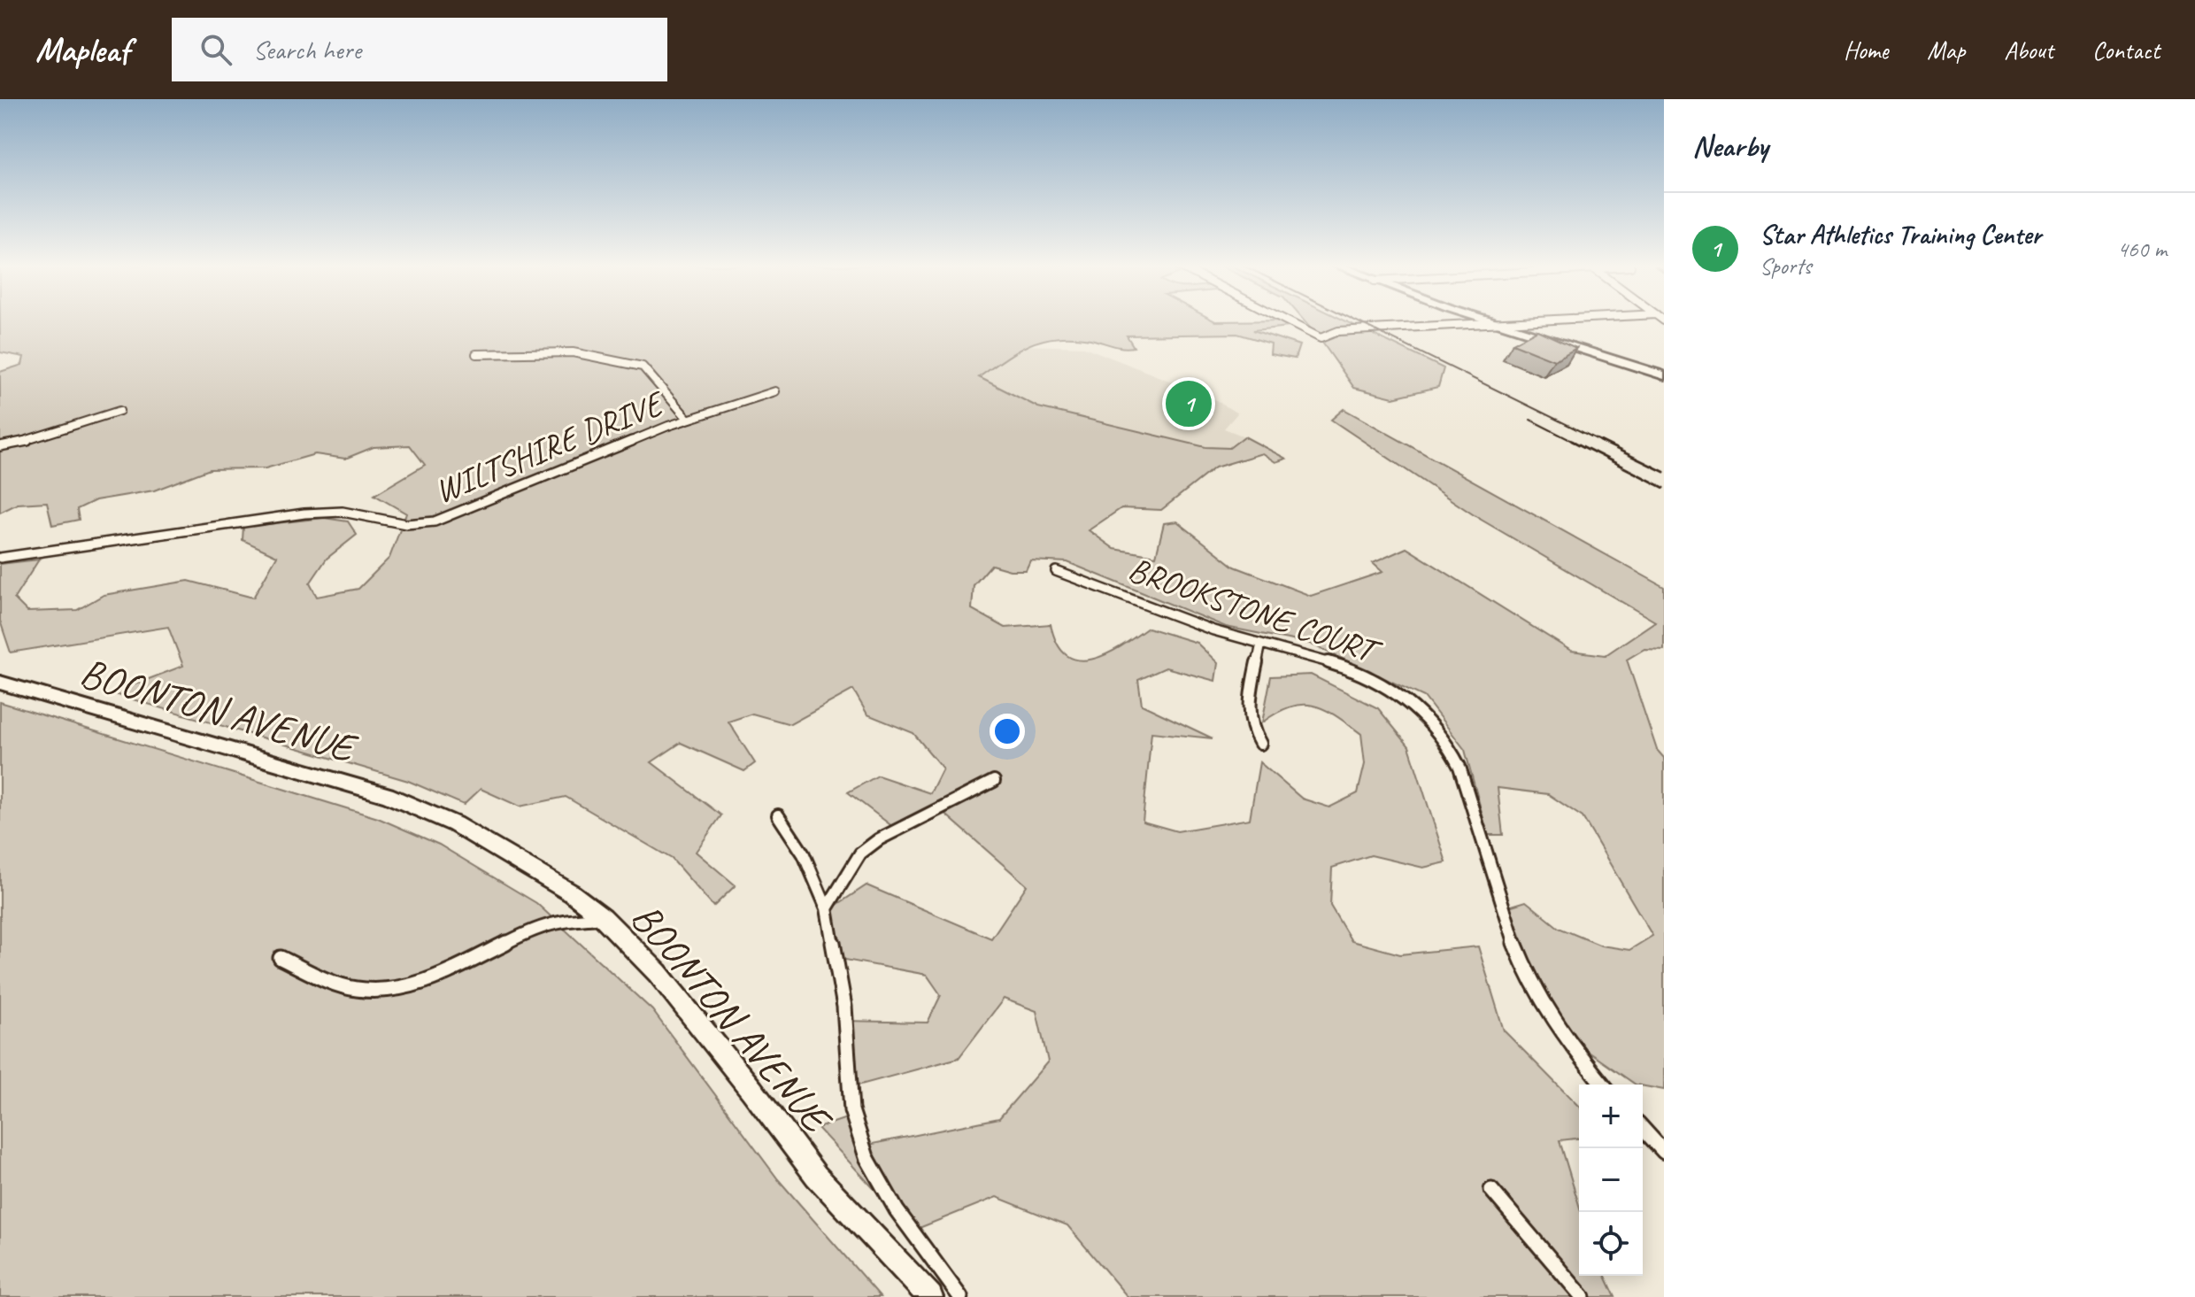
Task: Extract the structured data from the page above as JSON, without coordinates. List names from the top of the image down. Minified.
{"streets":{"main road":["BOONTON AVENUE"],"street":["WILTSHIRE DRIVE","BROOKSTONE COURT"]},"page":{"header":"Mapleaf","search":"Search here","nav":["Home","Map","About","Contact"],"heading":"Nearby","list":[{"mark":"1","name":"Star Athletics Training Center","note":"Sports","value":"460 m"}],"pins":"1","map_buttons":["+","−"]}}
